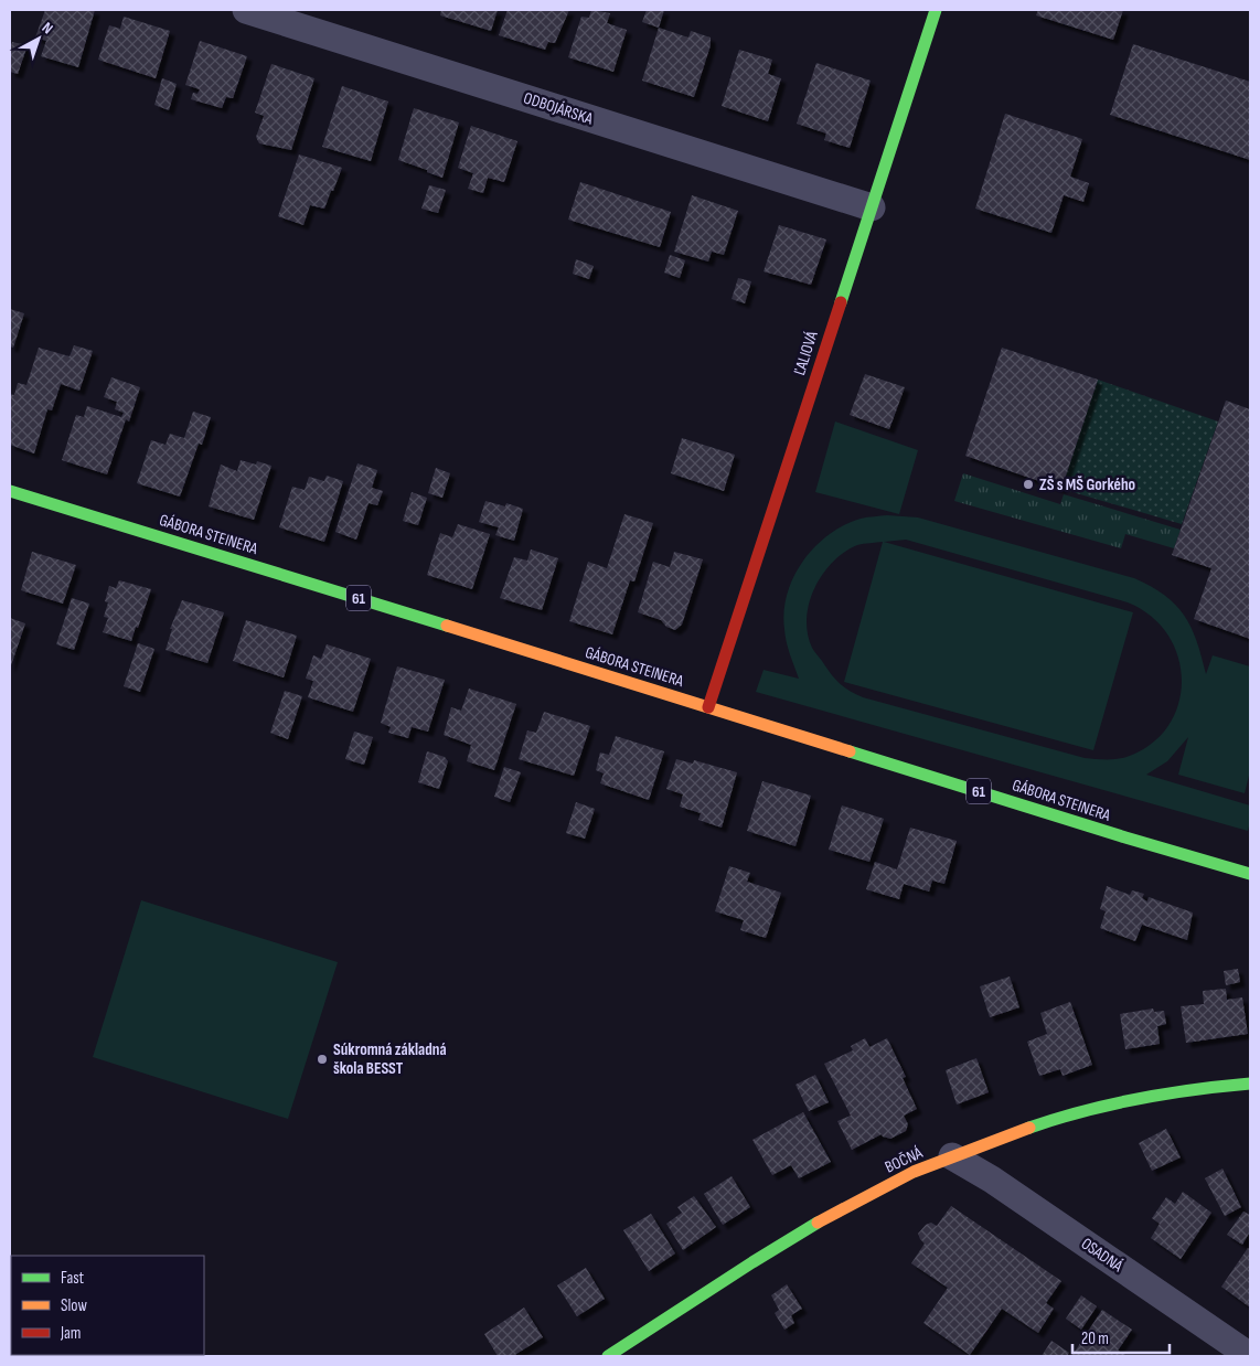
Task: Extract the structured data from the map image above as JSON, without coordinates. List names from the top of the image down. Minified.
{"streets":{"street":["ODBOJÁRSKA","ĽALIOVÁ","GÁBORA STEINERA","61","BOČNÁ","OSADNÁ"]},"crossings":[["ODBOJÁRSKA","ĽALIOVÁ"],["ĽALIOVÁ","GÁBORA STEINERA"],["BOČNÁ","OSADNÁ"]],"places":["ZŠ s MŠ Gorkého","Súkromná základná škola BESST"],"legend":["Fast","Slow","Jam"],"scale_bar":"20 m","north":"top right"}
